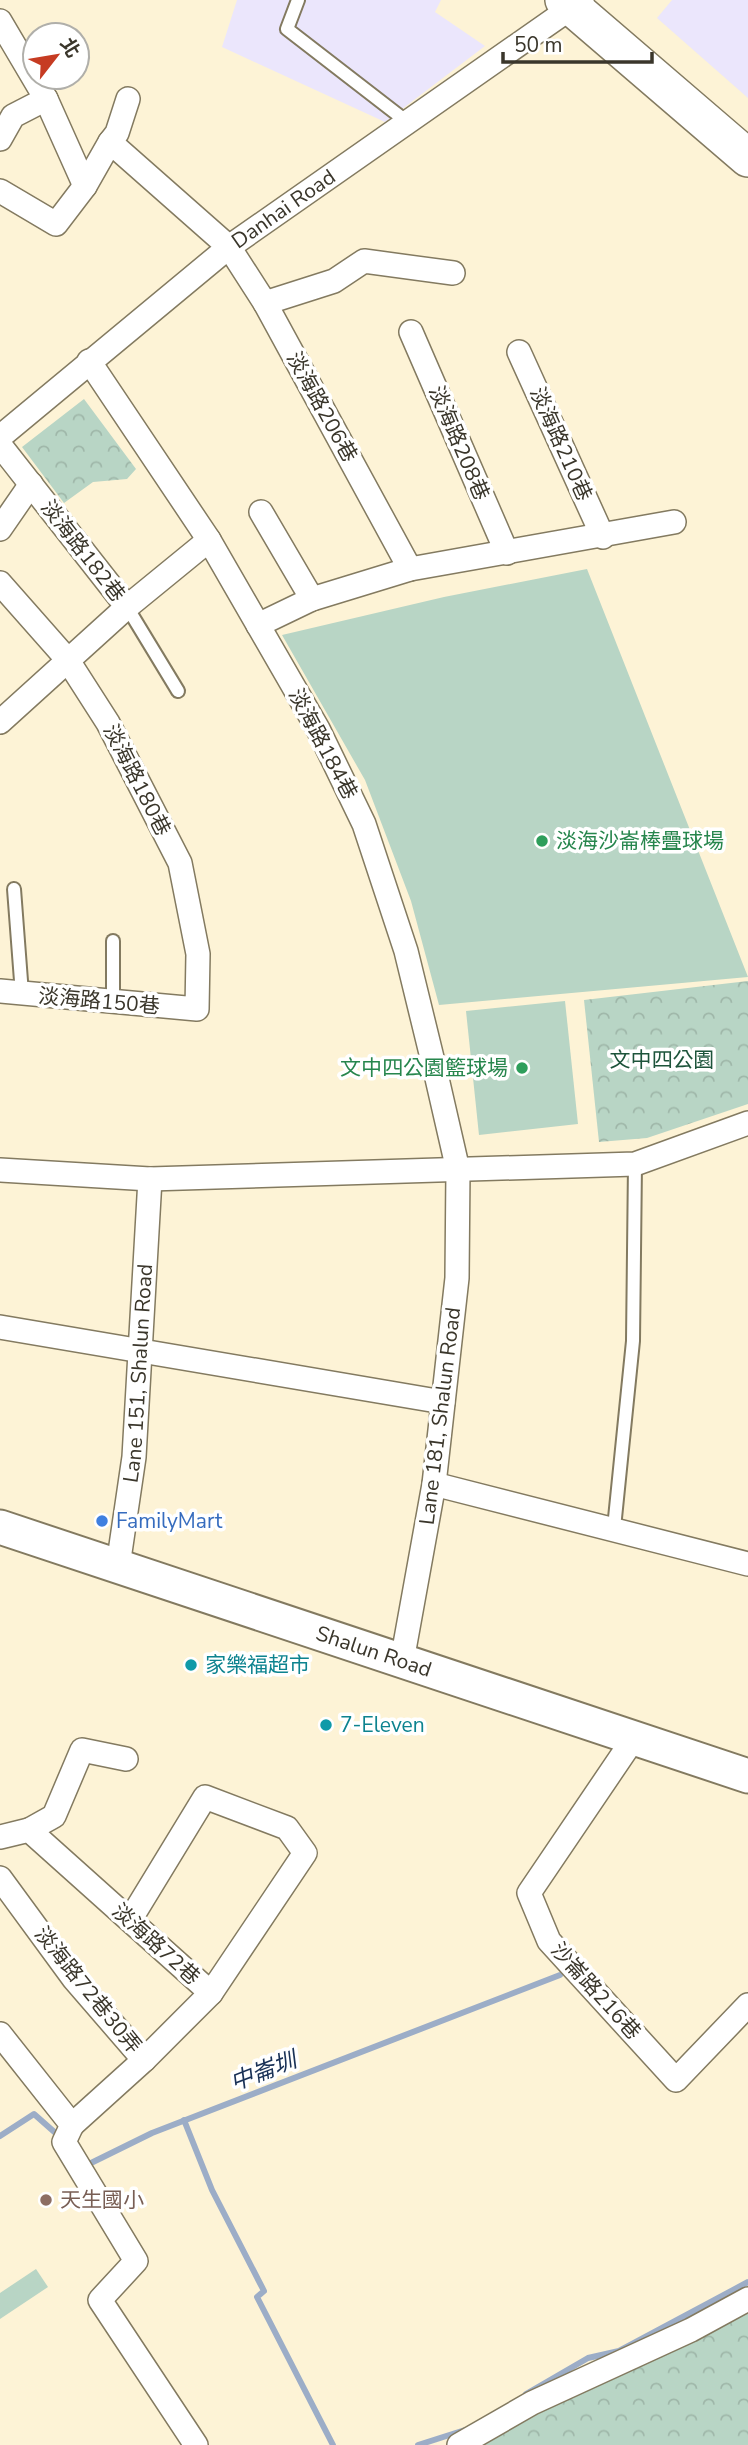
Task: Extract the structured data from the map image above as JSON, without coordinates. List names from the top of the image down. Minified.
{"streets":{"street":["Danhai Road","淡海路206巷","淡海路208巷","淡海路210巷","淡海路182巷","淡海路184巷","淡海路180巷","淡海路150巷","Lane 151, Shalun Road","Lane 181, Shalun Road","Shalun Road","淡海路72巷","淡海路72巷30弄","沙崙路216巷"]},"crossings":[["Danhai Road","淡海路206巷"],["Danhai Road","淡海路184巷"],["淡海路182巷","淡海路184巷"],["淡海路184巷","Lane 181, Shalun Road"],["淡海路180巷","淡海路150巷"],["Lane 151, Shalun Road","Shalun Road"],["Lane 181, Shalun Road","Shalun Road"],["Shalun Road","沙崙路216巷"],["淡海路72巷","淡海路72巷30弄"]],"water":["中崙圳"],"parks":["文中四公園"],"places":["淡海沙崙棒疊球場","文中四公園籃球場","FamilyMart","家樂福超市","7-Eleven","天生國小"],"scale_bar":"50 m","north":"top right"}
